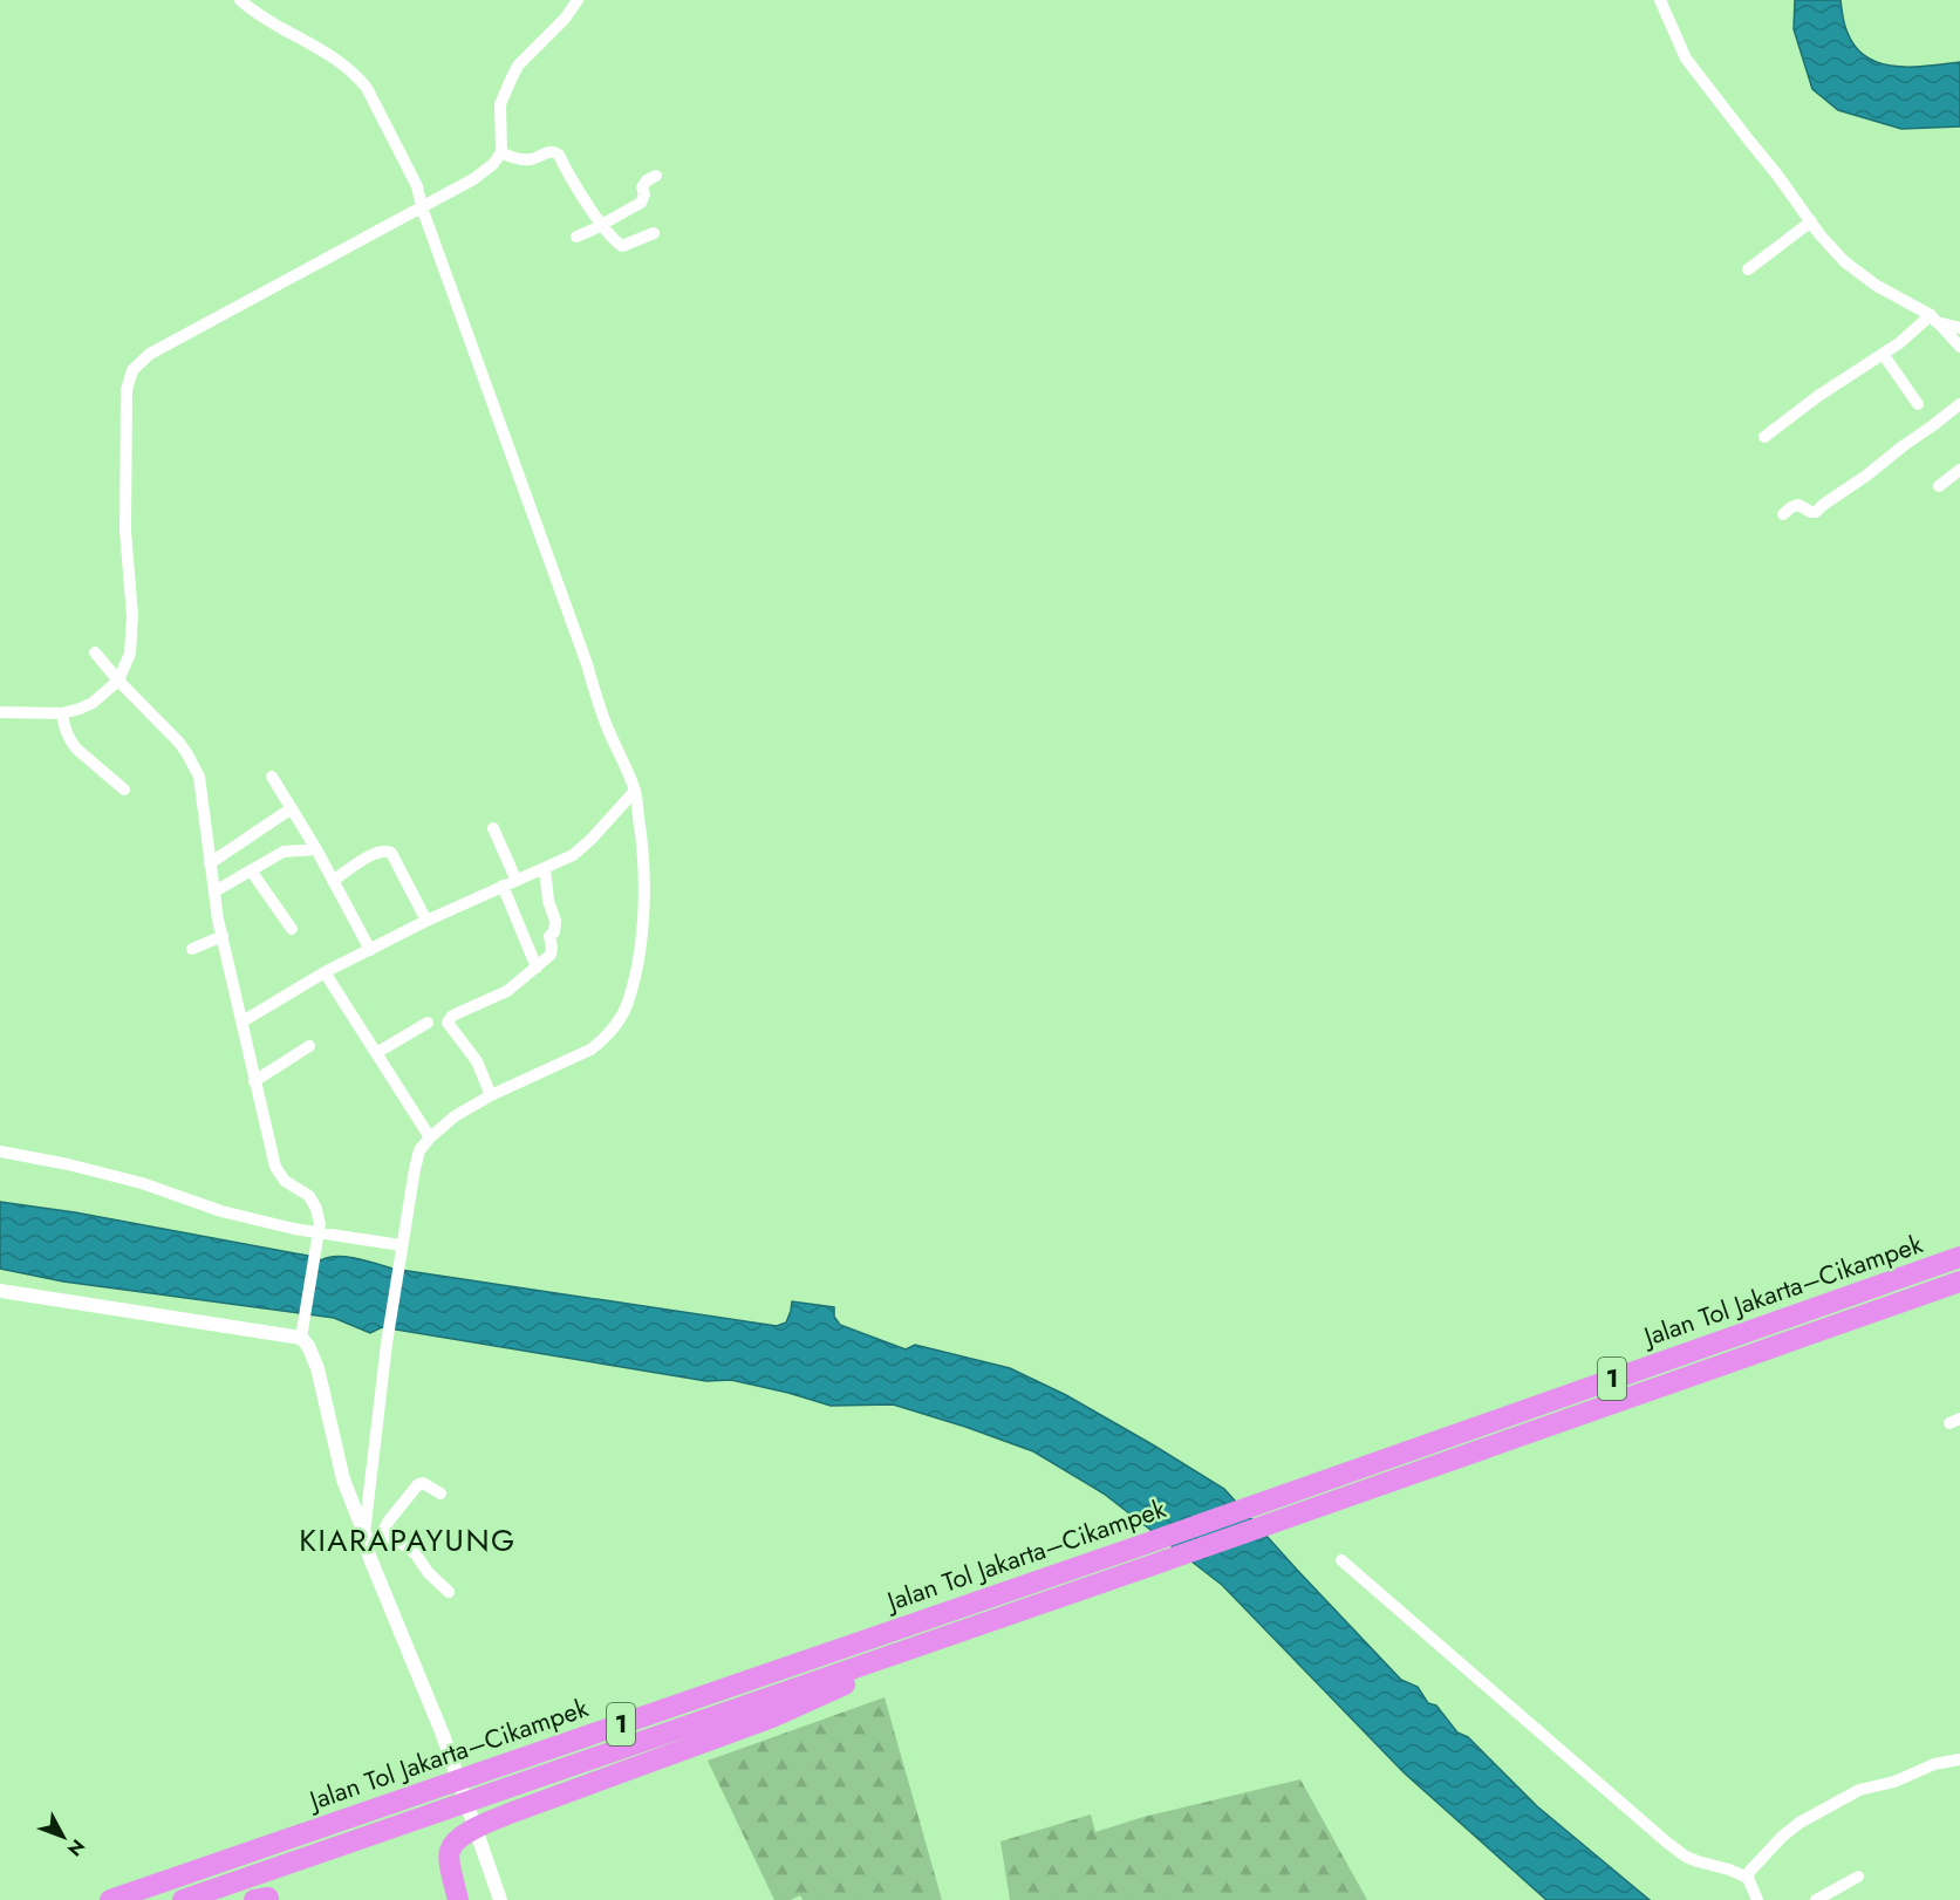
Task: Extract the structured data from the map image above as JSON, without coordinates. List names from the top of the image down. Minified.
{"streets":{"highway":["Jalan Tol Jakarta–Cikampek","1"]},"districts":["KIARAPAYUNG"],"north":"bottom right"}
